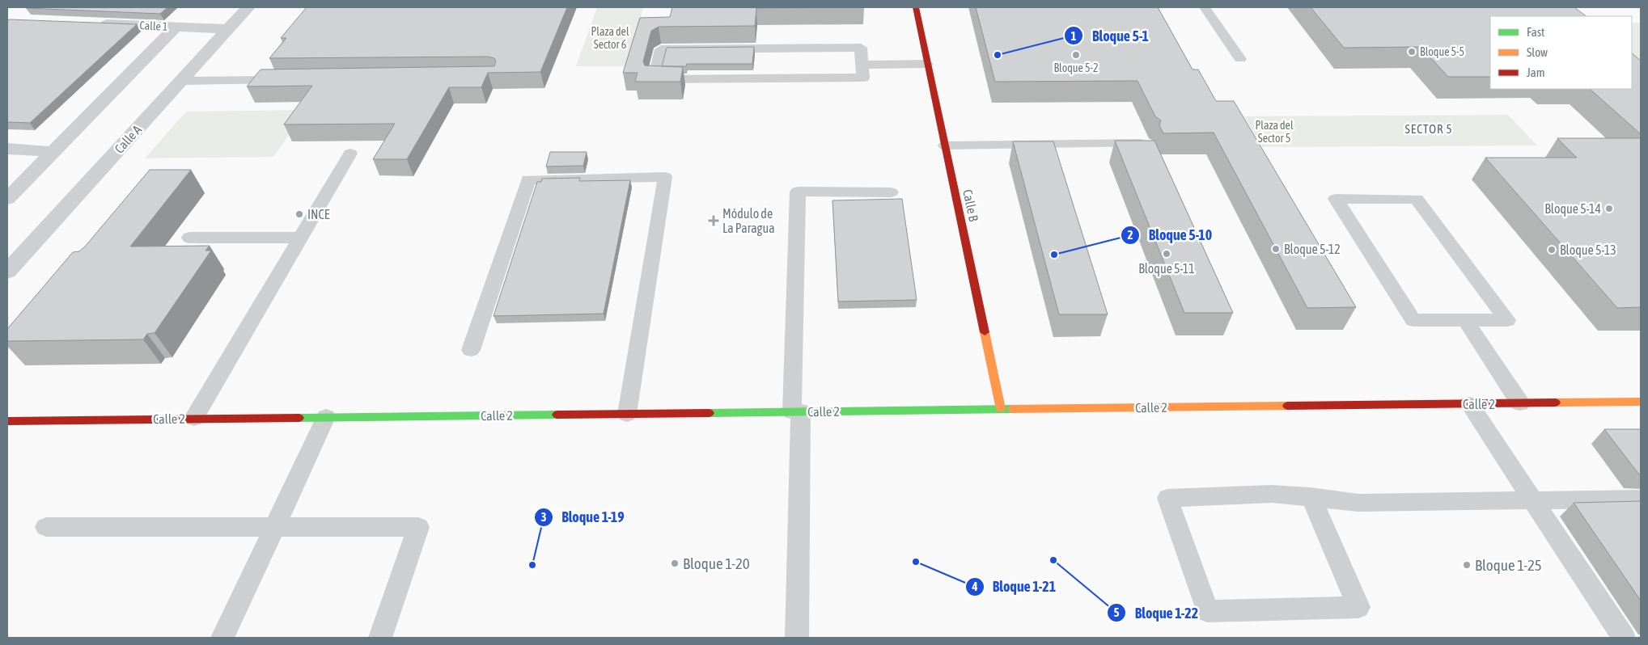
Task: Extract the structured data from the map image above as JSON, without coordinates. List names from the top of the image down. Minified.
{"streets":{"street":["Calle 1","Calle A","Calle B","Calle 2"]},"crossings":[["Calle 1","Calle A"],["Calle B","Calle 2"]],"districts":["SECTOR 5"],"parks":["Plaza del Sector 6","Plaza del Sector 5"],"places":{"other":["Bloque 5-5","Bloque 5-1","Bloque 5-2","Bloque 5-14","INCE","Bloque 5-12","Bloque 5-13","Bloque 5-11","Bloque 5-10","Bloque 1-22","Bloque 1-21","Bloque 1-20","Bloque 1-19","Bloque 1-25"],"health":["Módulo de La Paragua"]},"legend":["Fast","Slow","Jam"]}
